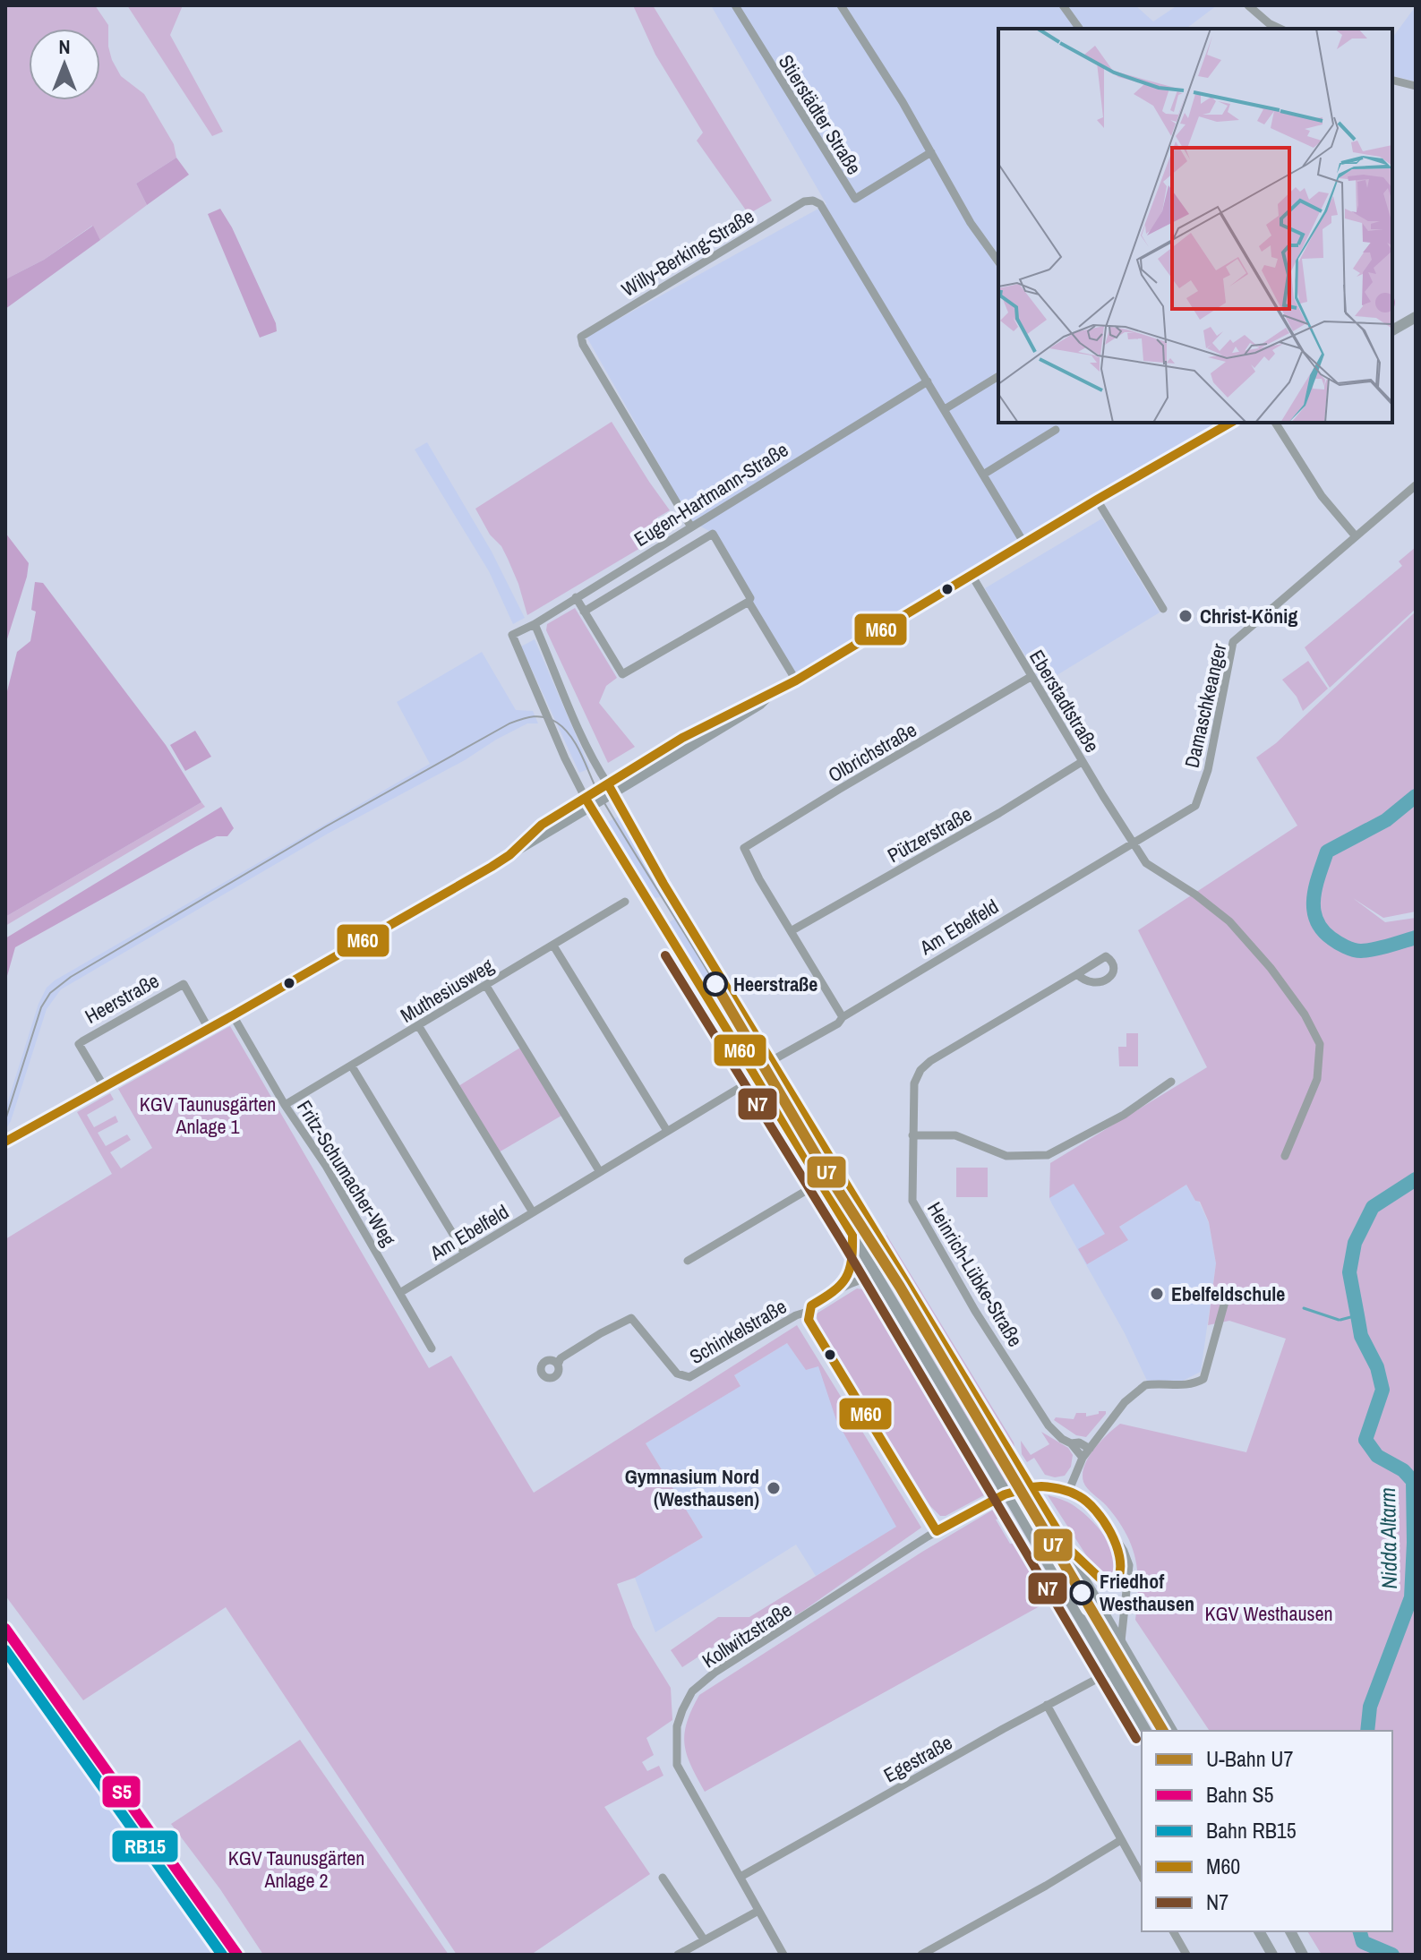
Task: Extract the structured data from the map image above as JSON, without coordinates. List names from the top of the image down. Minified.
{"streets":{"street":["Stierstädter Straße","Willy-Berking-Straße","Eugen-Hartmann-Straße","Eberstadtstraße","Damaschkeanger","Olbrichstraße","Pützerstraße","Am Ebelfeld","Muthesiusweg","Heerstraße","Fritz-Schumacher-Weg","Heinrich-Lübke-Straße","Schinkelstraße","Kollwitzstraße","Egestraße"]},"crossings":[["Willy-Berking-Straße","Eugen-Hartmann-Straße"],["Eberstadtstraße","Olbrichstraße"],["Eberstadtstraße","Pützerstraße"],["Eberstadtstraße","Am Ebelfeld"],["Damaschkeanger","Am Ebelfeld"],["Olbrichstraße","Pützerstraße"],["Am Ebelfeld","Fritz-Schumacher-Weg"],["Muthesiusweg","Fritz-Schumacher-Weg"],["Kollwitzstraße","Egestraße"]],"water":["Nidda Altarm"],"parks":["KGV Taunusgärten Anlage 1","KGV Westhausen","KGV Taunusgärten Anlage 2"],"places":["Christ-König","Heerstraße","Ebelfeldschule","Gymnasium Nord (Westhausen)","Friedhof Westhausen"],"lines":["transit line M60","transit line N7","metro line U7","rail line S5","rail line RB15"],"legend":["U-Bahn U7","Bahn S5","Bahn RB15","M60","N7"],"north":"top"}
